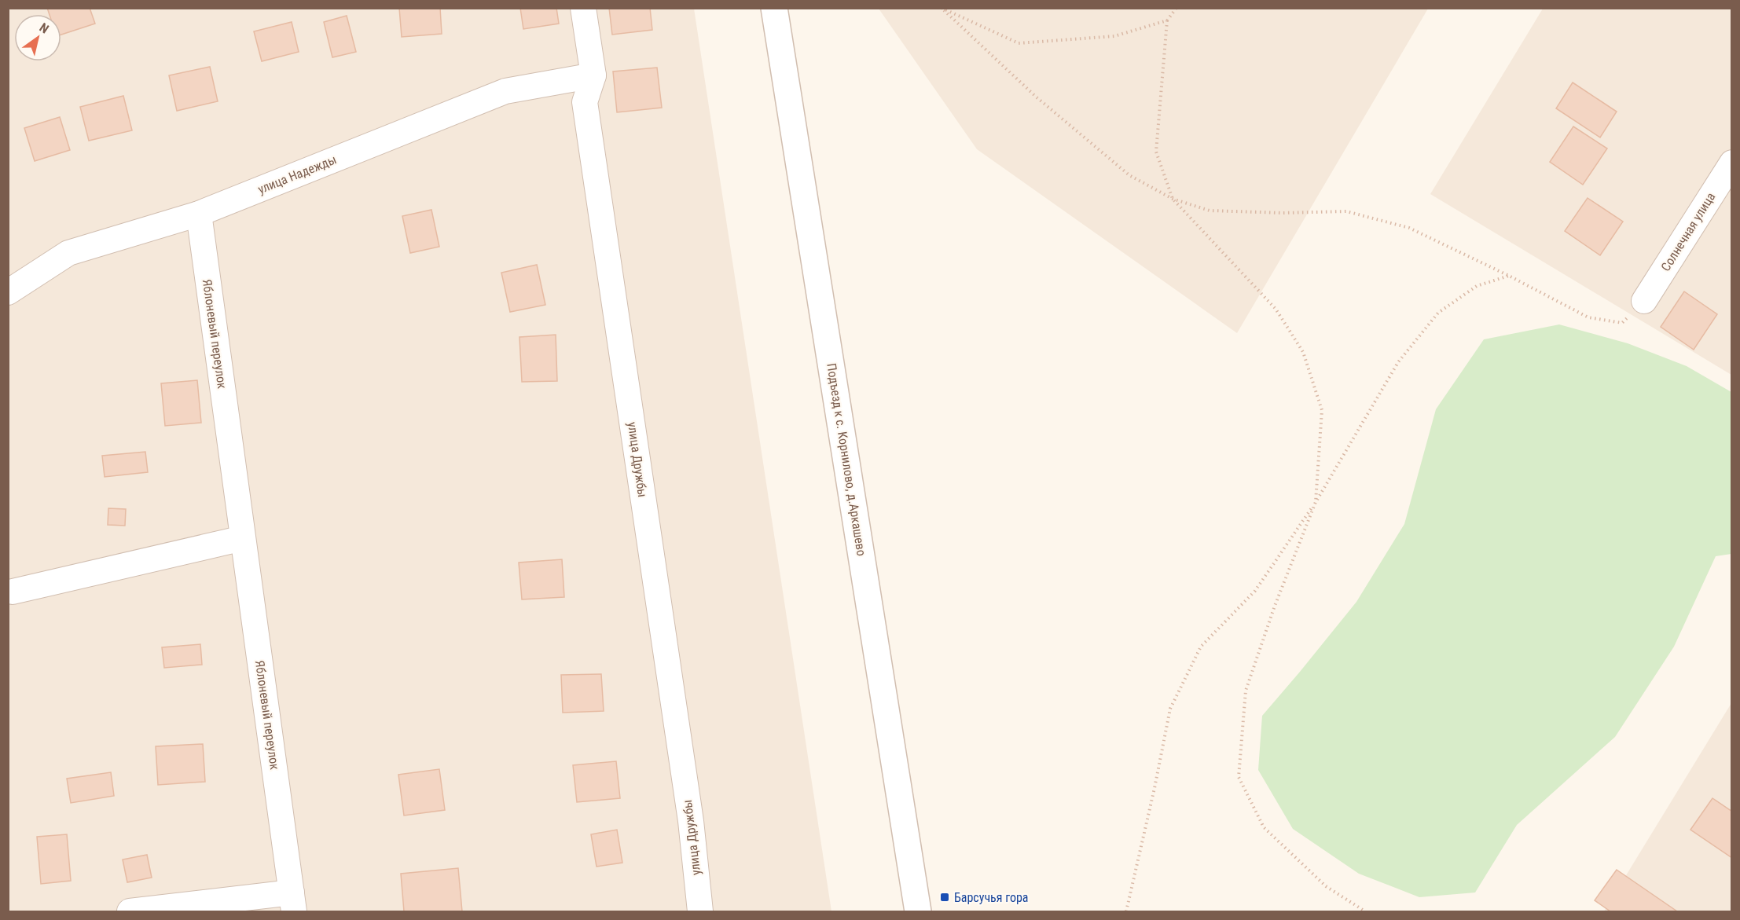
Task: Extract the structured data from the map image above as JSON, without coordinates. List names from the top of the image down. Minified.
{"streets":{"street":["улица Надежды","Солнечная улица","Яблоневый переулок","улица Дружбы","Подъезд к с. Корнилово, д.Аркашево"]},"crossings":[["улица Надежды","Яблоневый переулок"],["улица Надежды","улица Дружбы"]],"places":{"transit":["Барсучья гора"]},"north":"top right"}
